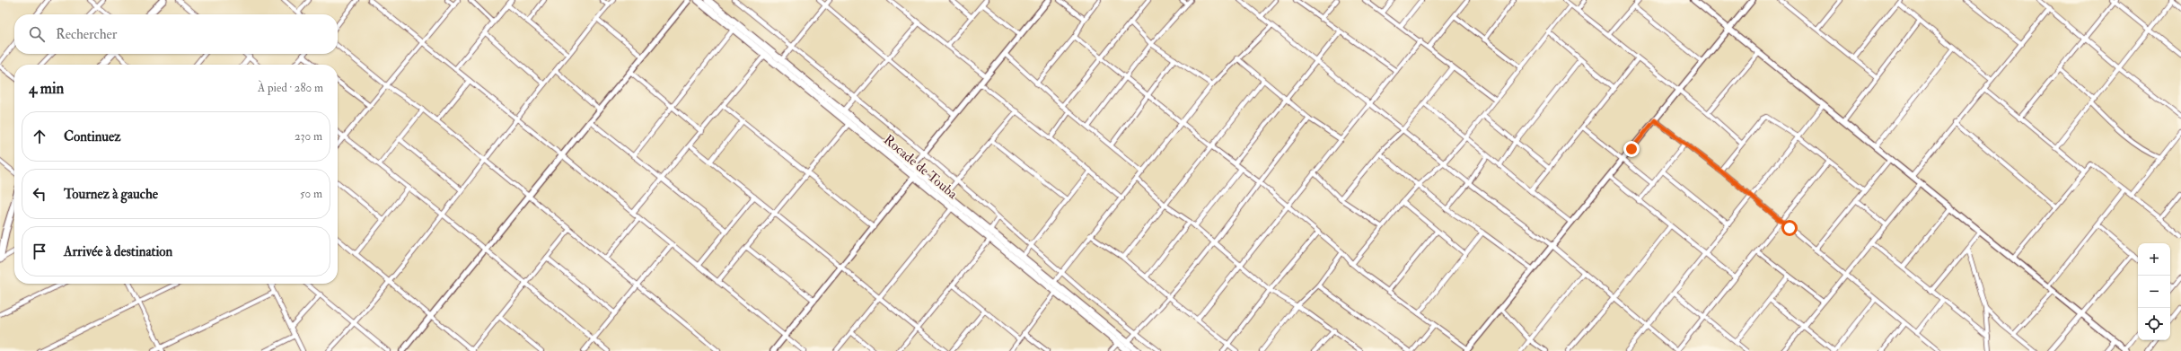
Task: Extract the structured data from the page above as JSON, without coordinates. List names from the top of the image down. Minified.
{"streets":{"main road":["Rocade de Touba"]},"page":{"search":"Rechercher","heading":["4 min","À pied · 280 m"],"list":[["Continuez","230 m"],["Tournez à gauche","50 m"],"Arrivée à destination"],"map_buttons":["+","−"]}}
